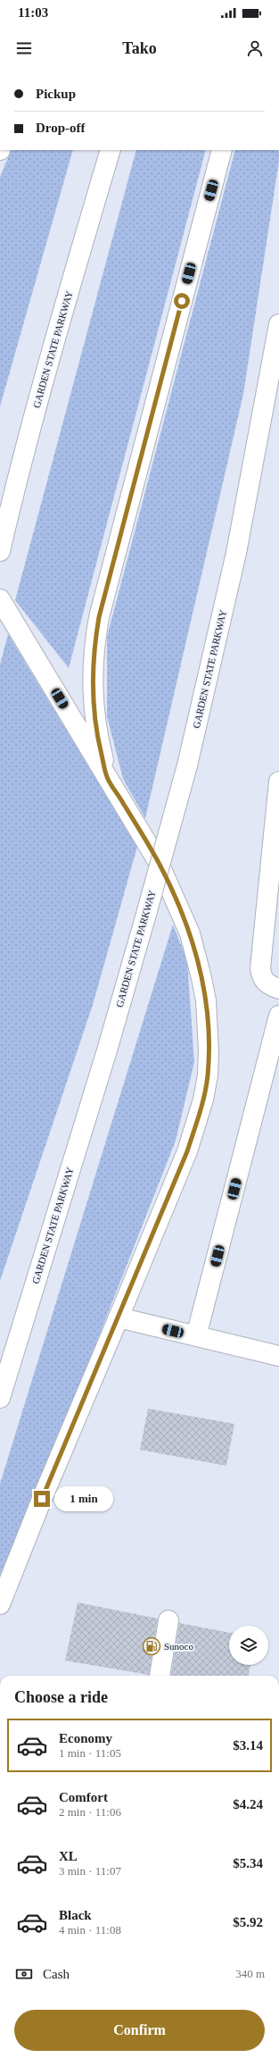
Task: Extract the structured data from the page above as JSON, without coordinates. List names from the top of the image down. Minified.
{"streets":{"main road":["GARDEN STATE PARKWAY"]},"places":{"fuel station":["Sunoco"]},"page":{"status":"11:03","header":"Tako","banner":["Pickup","Drop-off"],"bubble":"1 min","heading":"Choose a ride","list":[{"name":"Economy","note":"1 min · 11:05","value":"$3.14"},{"name":"Comfort","note":"2 min · 11:06","value":"$4.24"},{"name":"XL","note":"3 min · 11:07","value":"$5.34"},{"name":"Black","note":"4 min · 11:08","value":"$5.92"}],"pay":["Cash","340 m"],"buttons":"Confirm"}}
